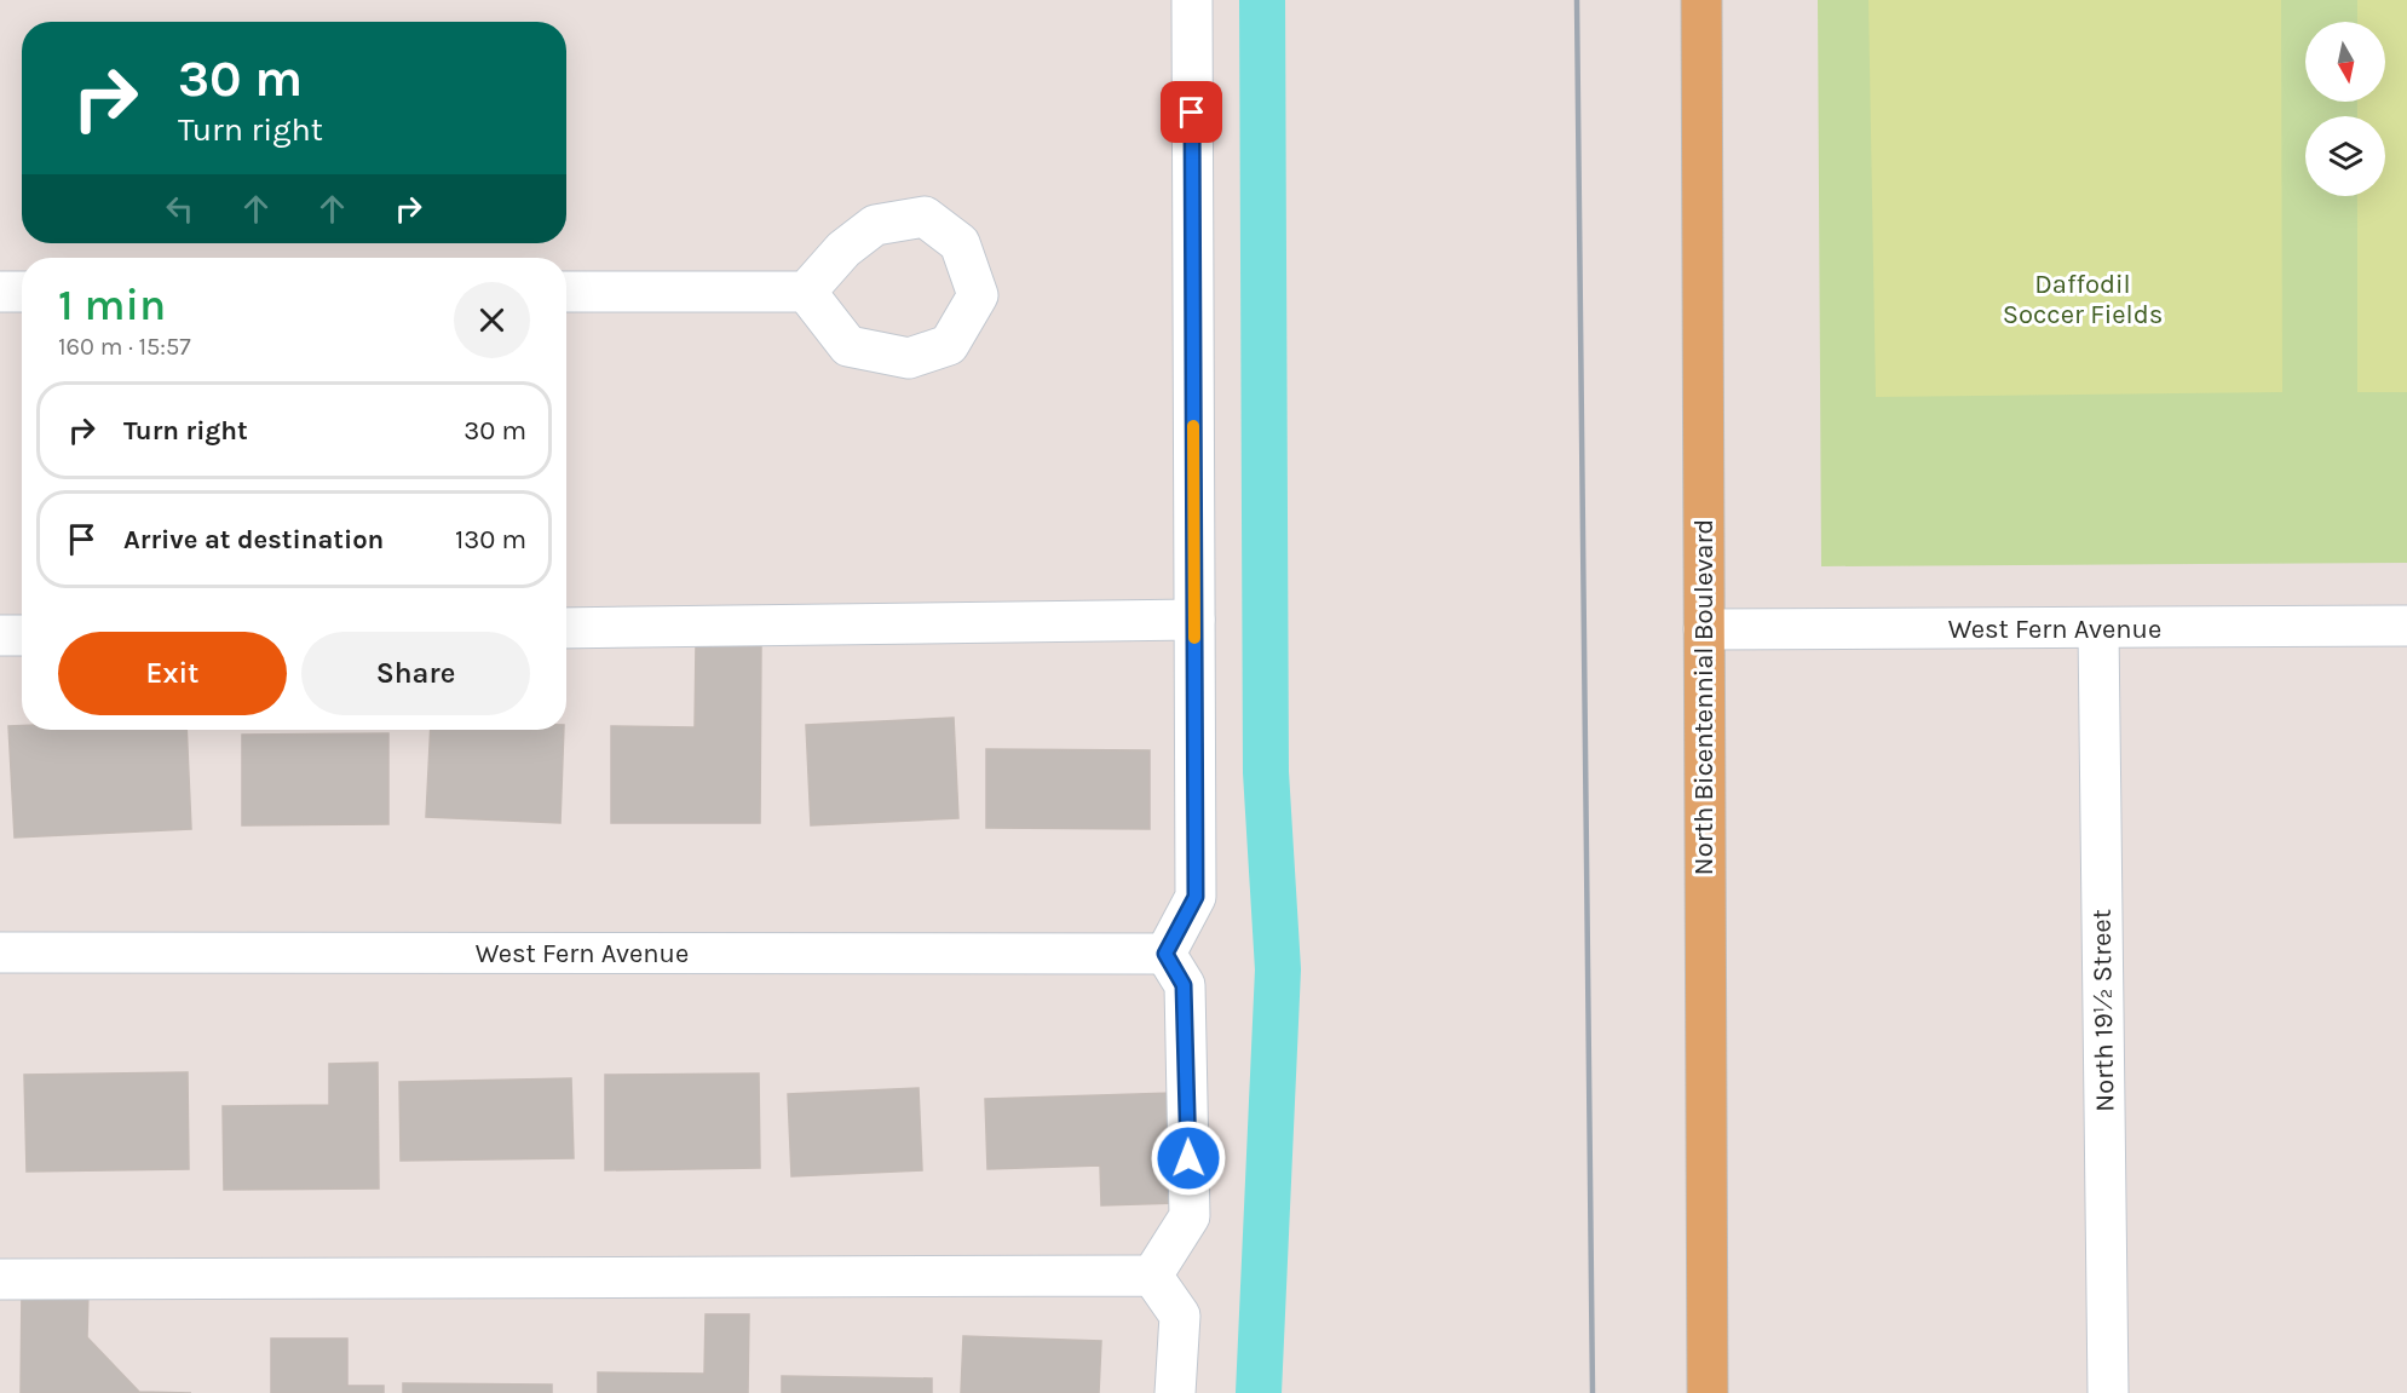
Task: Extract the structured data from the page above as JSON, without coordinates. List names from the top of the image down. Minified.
{"streets":{"main road":["North Bicentennial Boulevard"],"street":["West Fern Avenue","North 19½ Street"]},"crossings":[["West Fern Avenue","North Bicentennial Boulevard"],["West Fern Avenue","North 19½ Street"]],"parks":["Daffodil Soccer Fields"],"north":"bottom","page":{"turn":["30 m","Turn right"],"heading":["1 min","160 m · 15:57"],"list":[{"name":"Turn right","value":"30 m"},{"name":"Arrive at destination","value":"130 m"}],"buttons":["Exit","Share"]}}
